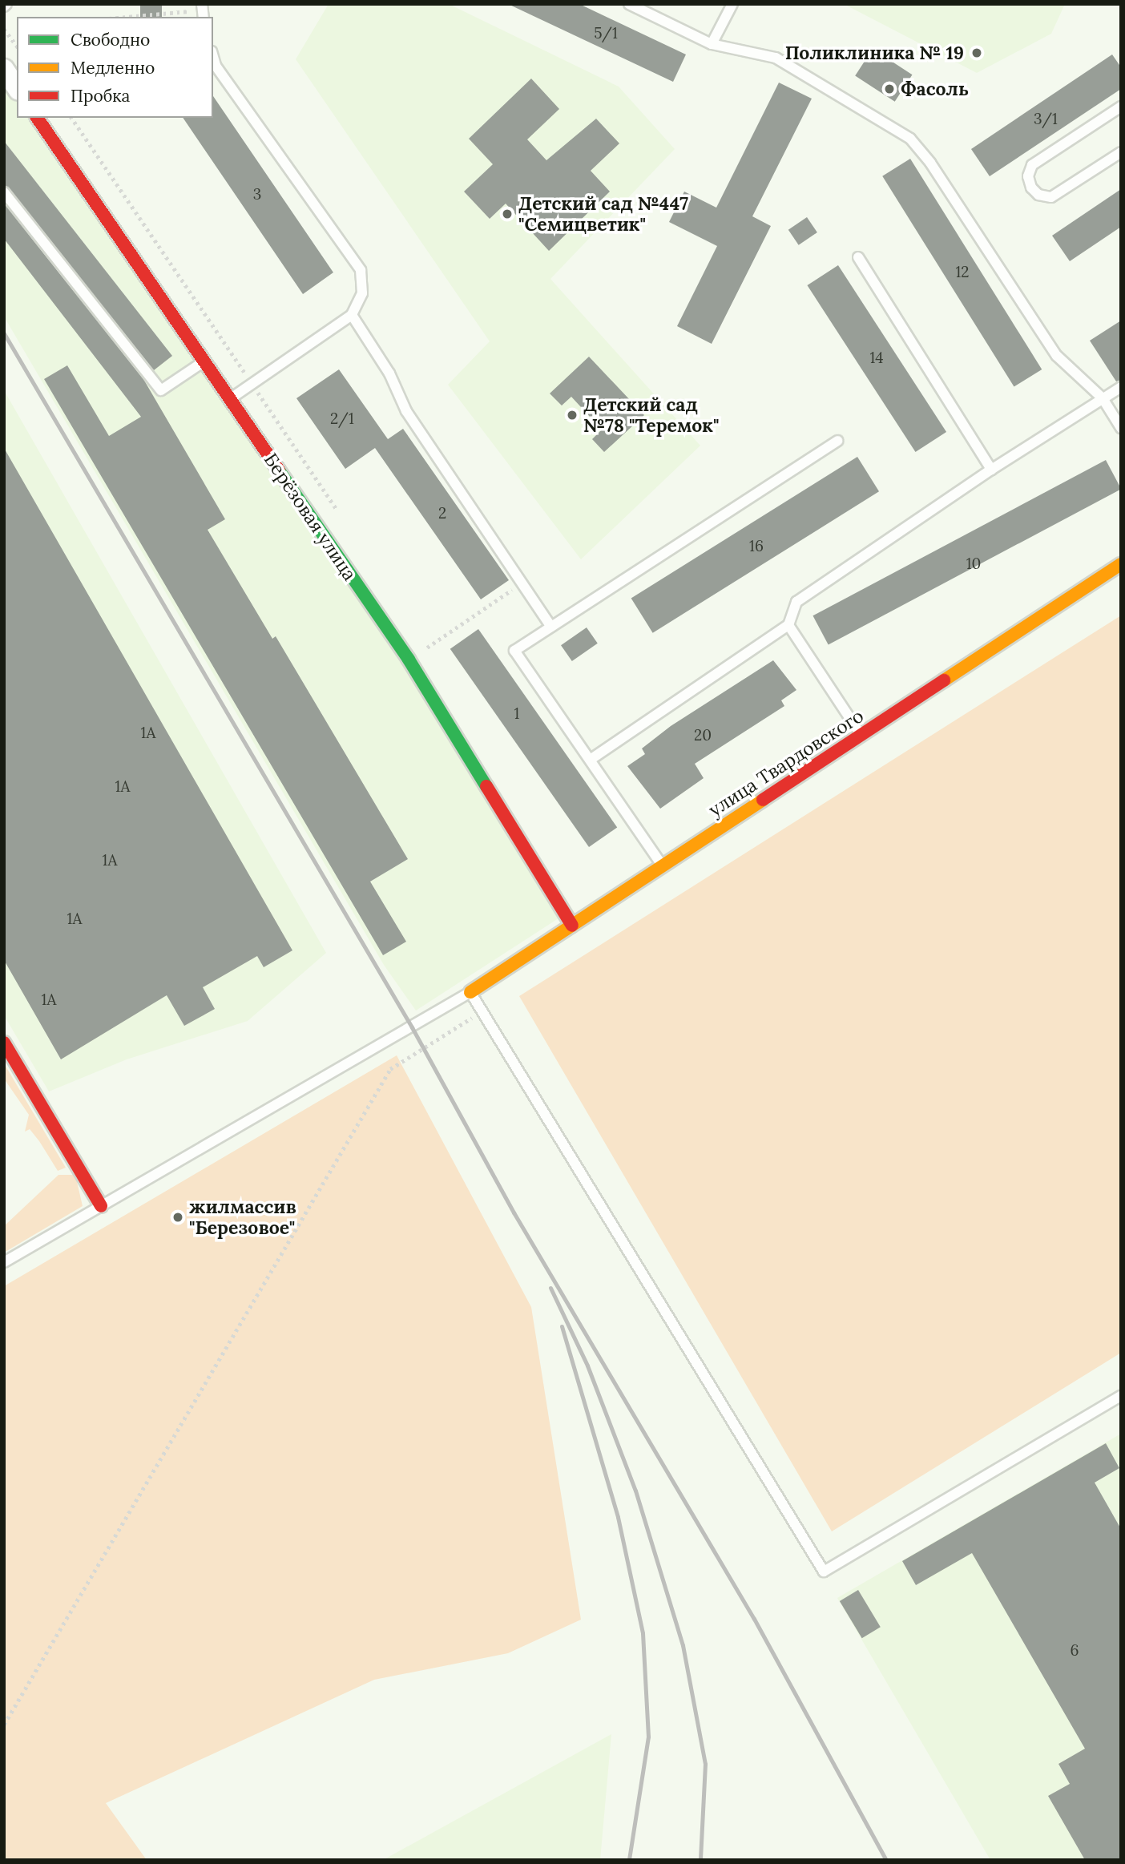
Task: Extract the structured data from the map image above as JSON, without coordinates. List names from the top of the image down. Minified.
{"streets":{"street":["Берёзовая улица","улица Твардовского"]},"crossings":[["Берёзовая улица","улица Твардовского"]],"places":["Поликлиника № 19","Фасоль","Детский сад №447 \"Семицветик\"","Детский сад №78 \"Теремок\"","жилмассив \"Березовое\""],"house_numbers":["5/1","3/1","3","12","14","2/1","2","16","10","1","1А","20","1А","1А","1А","1А","6"],"legend":["Свободно","Медленно","Пробка"]}
